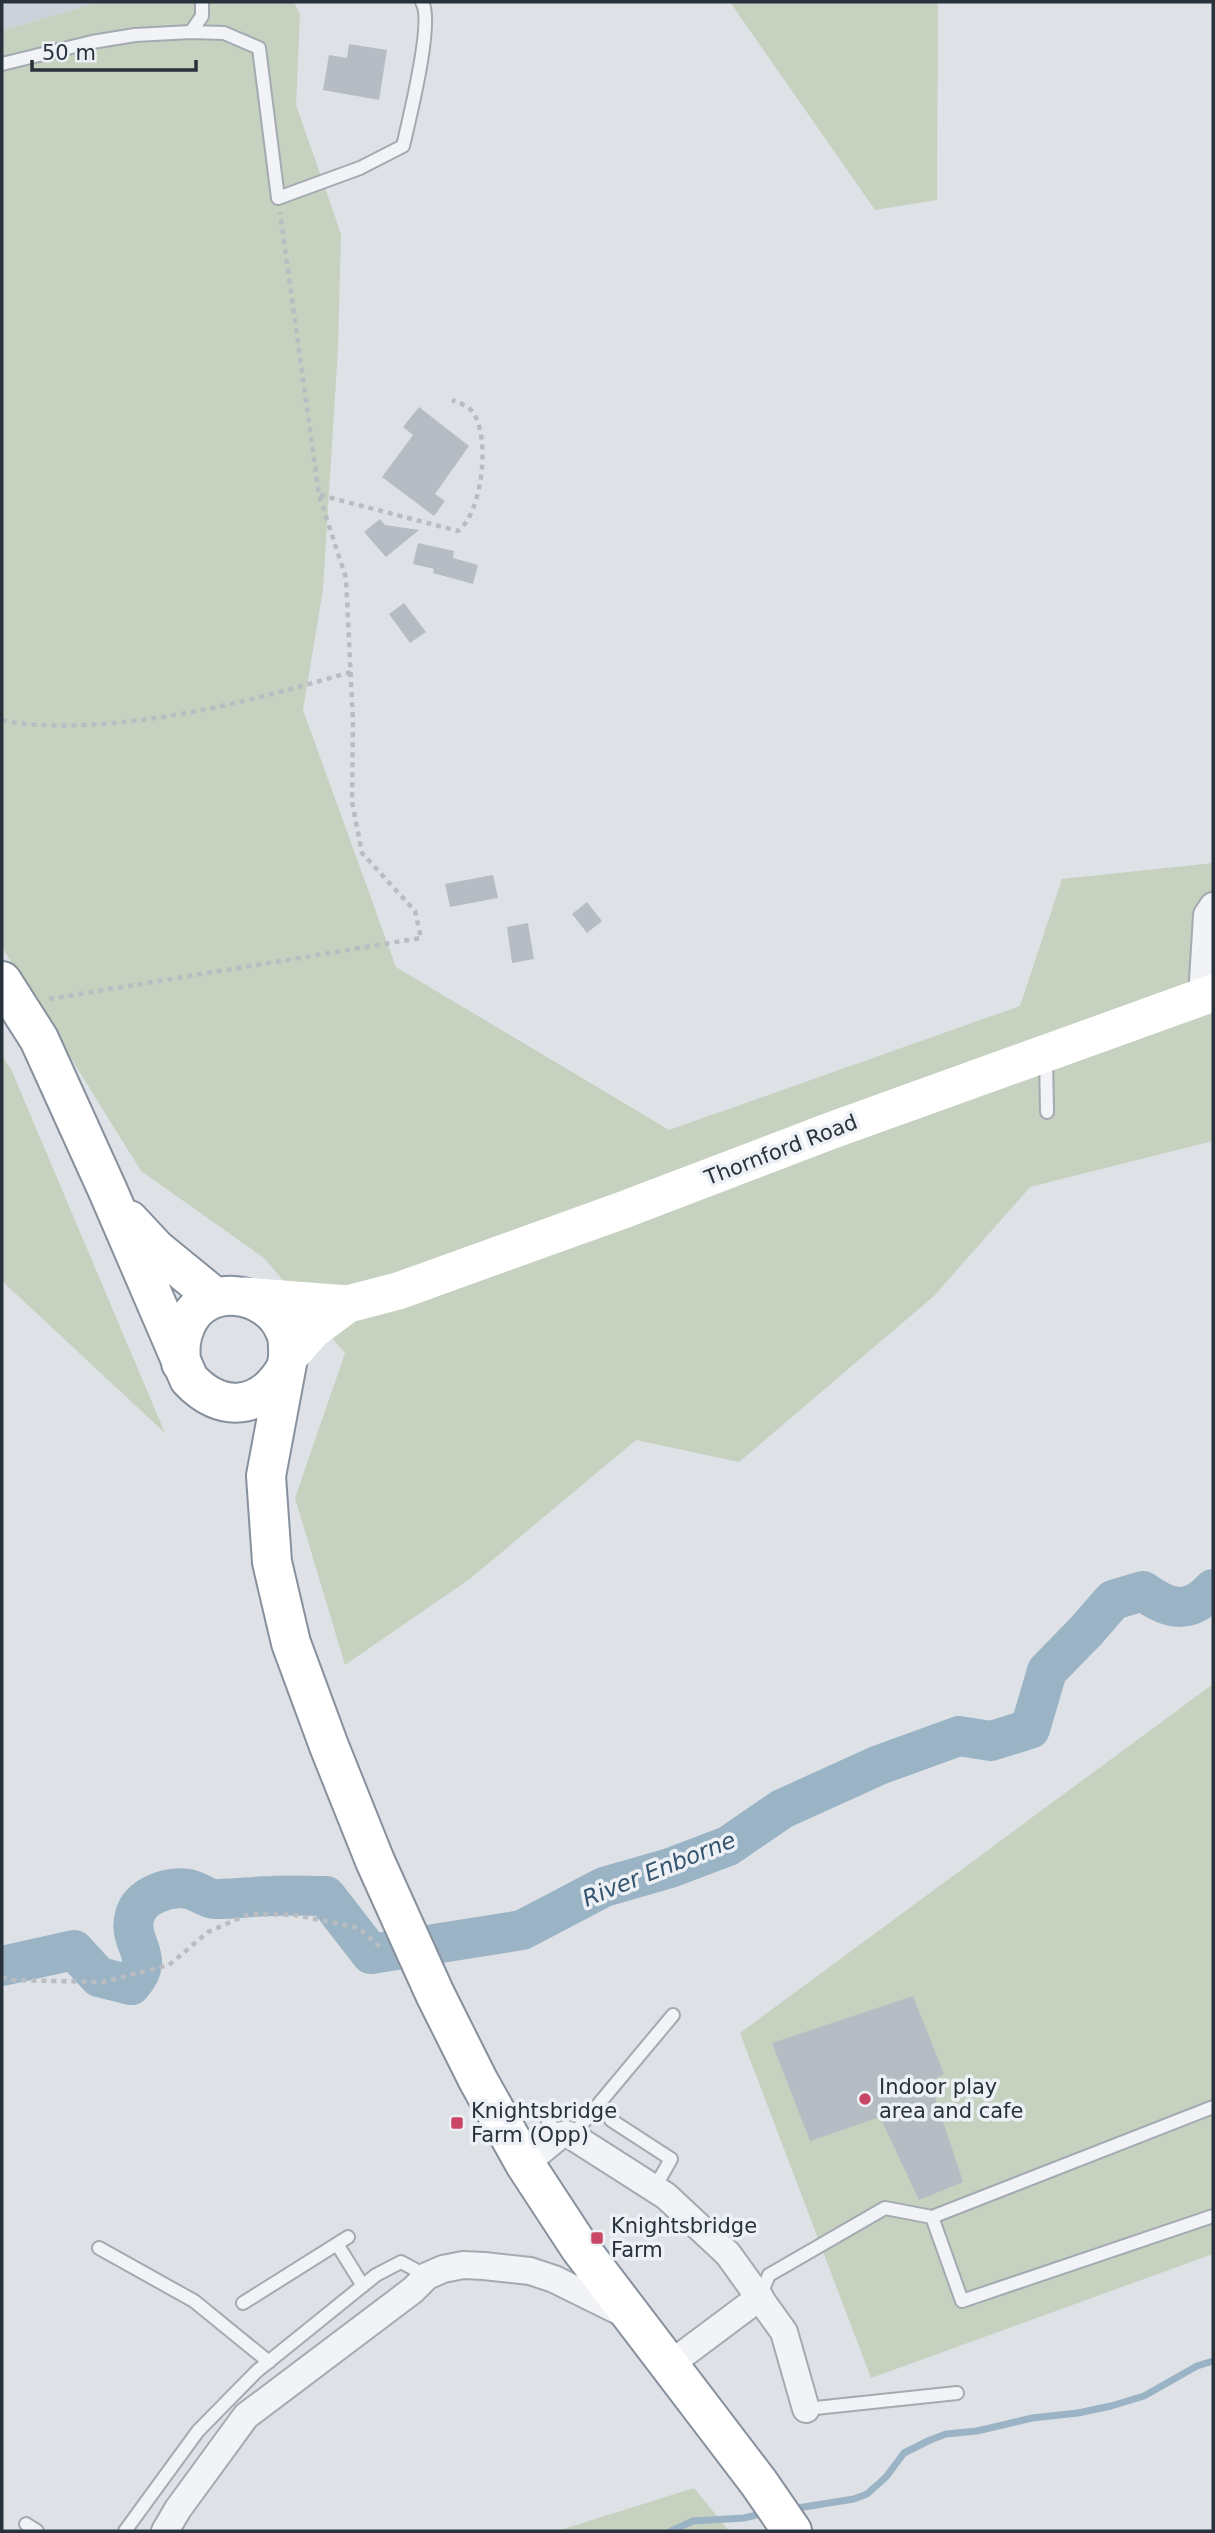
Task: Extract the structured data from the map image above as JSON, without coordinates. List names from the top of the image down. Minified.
{"streets":{"street":["Thornford Road"]},"water":["River Enborne"],"places":{"other":["Indoor play area and cafe"],"transit":["Knightsbridge Farm (Opp)","Knightsbridge Farm"]},"scale_bar":"50 m"}
